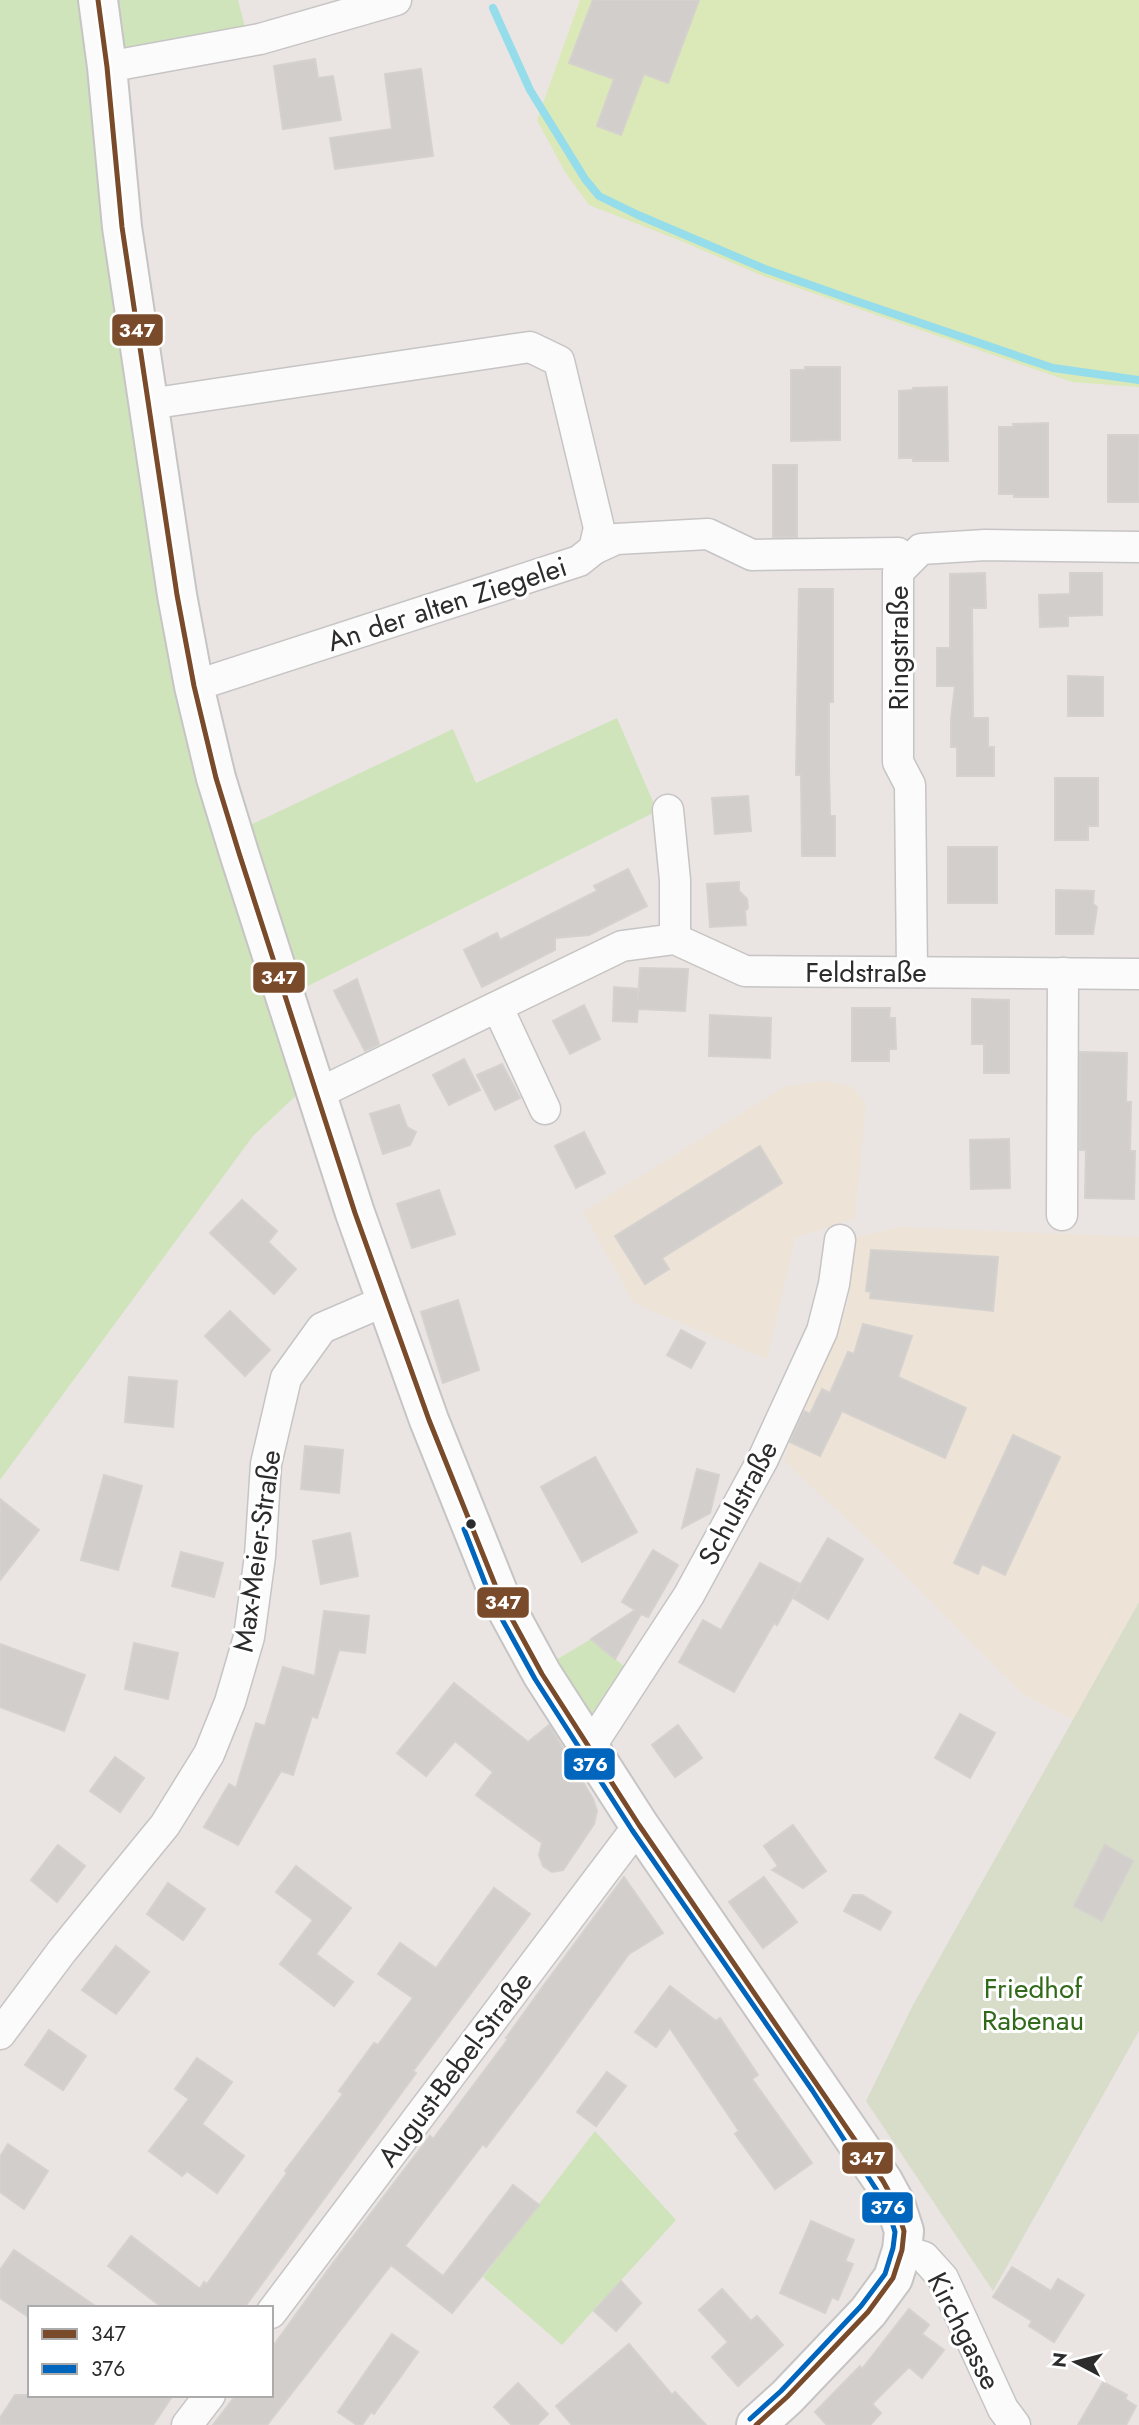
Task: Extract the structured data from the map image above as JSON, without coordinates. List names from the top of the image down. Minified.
{"streets":{"street":["An der alten Ziegelei","Ringstraße","Feldstraße","Schulstraße","Max-Meier-Straße","August-Bebel-Straße","Kirchgasse"]},"crossings":[["Ringstraße","Feldstraße"]],"parks":["Friedhof Rabenau"],"lines":["transit line 347","transit line 376"],"legend":["347","376"],"north":"left"}
